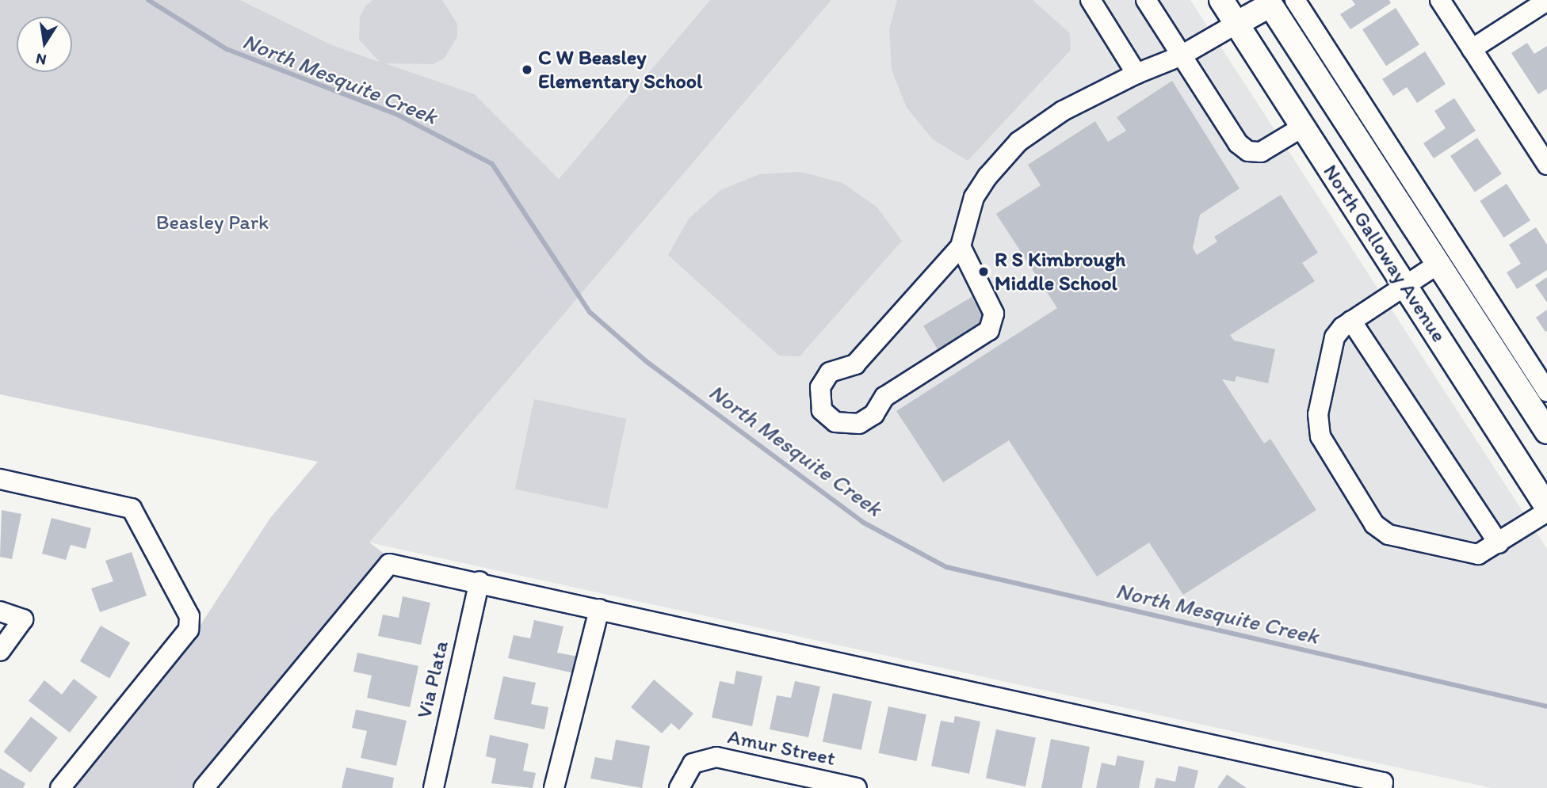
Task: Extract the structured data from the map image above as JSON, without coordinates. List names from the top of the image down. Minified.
{"streets":{"main road":["North Galloway Avenue"],"street":["Via Plata","Amur Street"]},"water":["North Mesquite Creek"],"parks":["Beasley Park"],"places":["C W Beasley Elementary School","R S Kimbrough Middle School"],"north":"bottom"}
